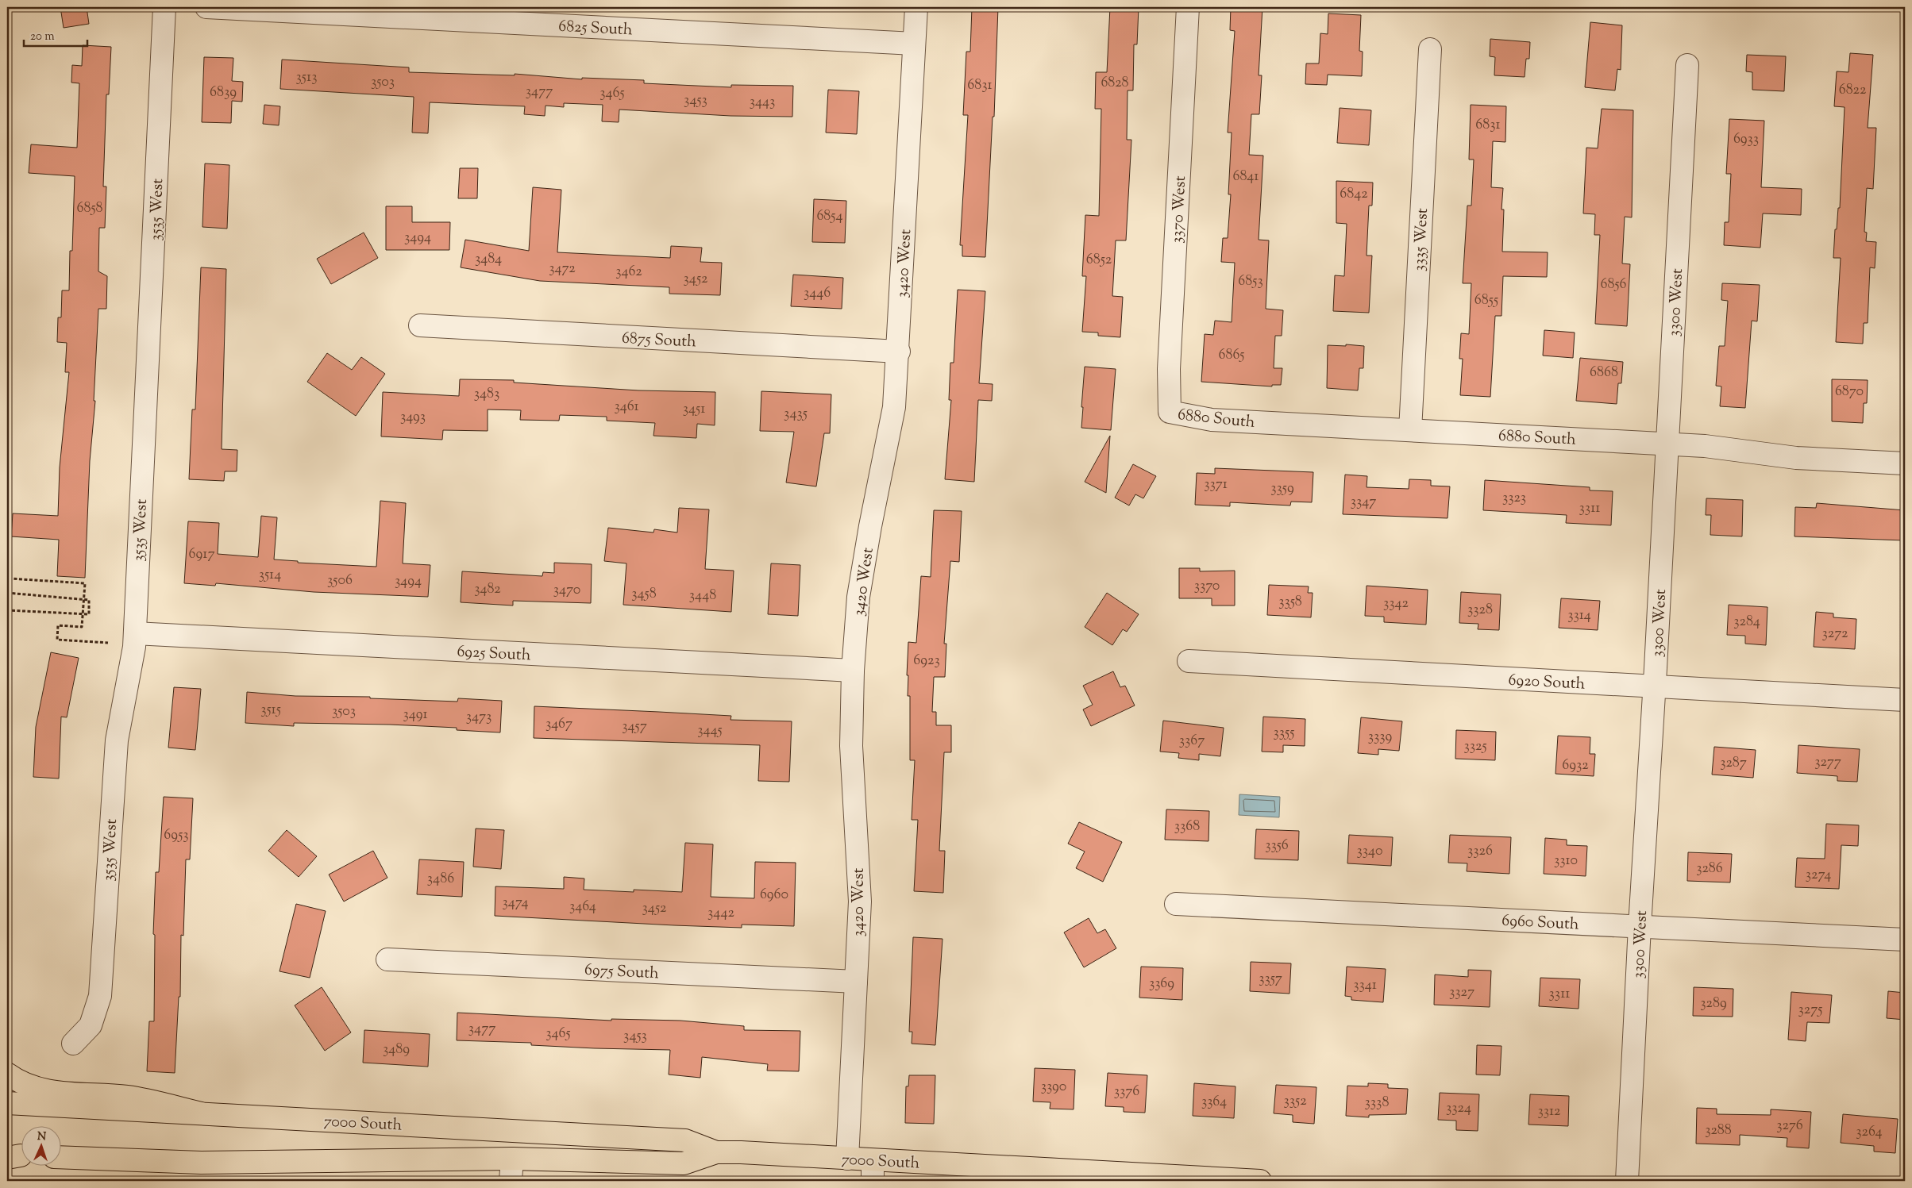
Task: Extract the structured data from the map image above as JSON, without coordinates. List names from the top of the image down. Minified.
{"streets":{"main road":["7000 South"],"street":["6825 South","3535 West","3370 West","3335 West","3420 West","3300 West","6875 South","6880 South","6925 South","6920 South","6960 South","6975 South"]},"crossings":[["6825 South","3420 West"],["3535 West","6925 South"],["3370 West","6880 South"],["3335 West","6880 South"],["3420 West","6875 South"],["3420 West","6925 South"],["3420 West","6975 South"],["3420 West","7000 South"],["3300 West","6880 South"],["3300 West","6920 South"],["3300 West","6960 South"]],"house_numbers":["3513","3503","6828","6831","6822","3477","6839","3465","3453","3443","6831","6933","6841","6842","6858","6854","3494","3484","6852","3472","3462","3452","6853","6856","3446","6855","6865","6868","6870","3483","3461","3451","3435","3493","3371","3359","3323","3347","3311","6917","3514","3506","3494","3370","3482","3470","3458","3448","3358","3342","3328","3314","3284","3272","6923","3515","3503","3491","3473","3467","3457","3445","3355","3339","3367","3325","3277","3287","6932","3368","6953","3356","3340","3326","3310","3286","3274","3486","6960","3474","3464","3452","3442","3357","3369","3341","3327","3311","3289","3275","3477","3465","3453","3489","3390","3376","3352","3364","3338","3324","3312","3276","3288","3264"],"scale_bar":"20 m","north":"top"}
